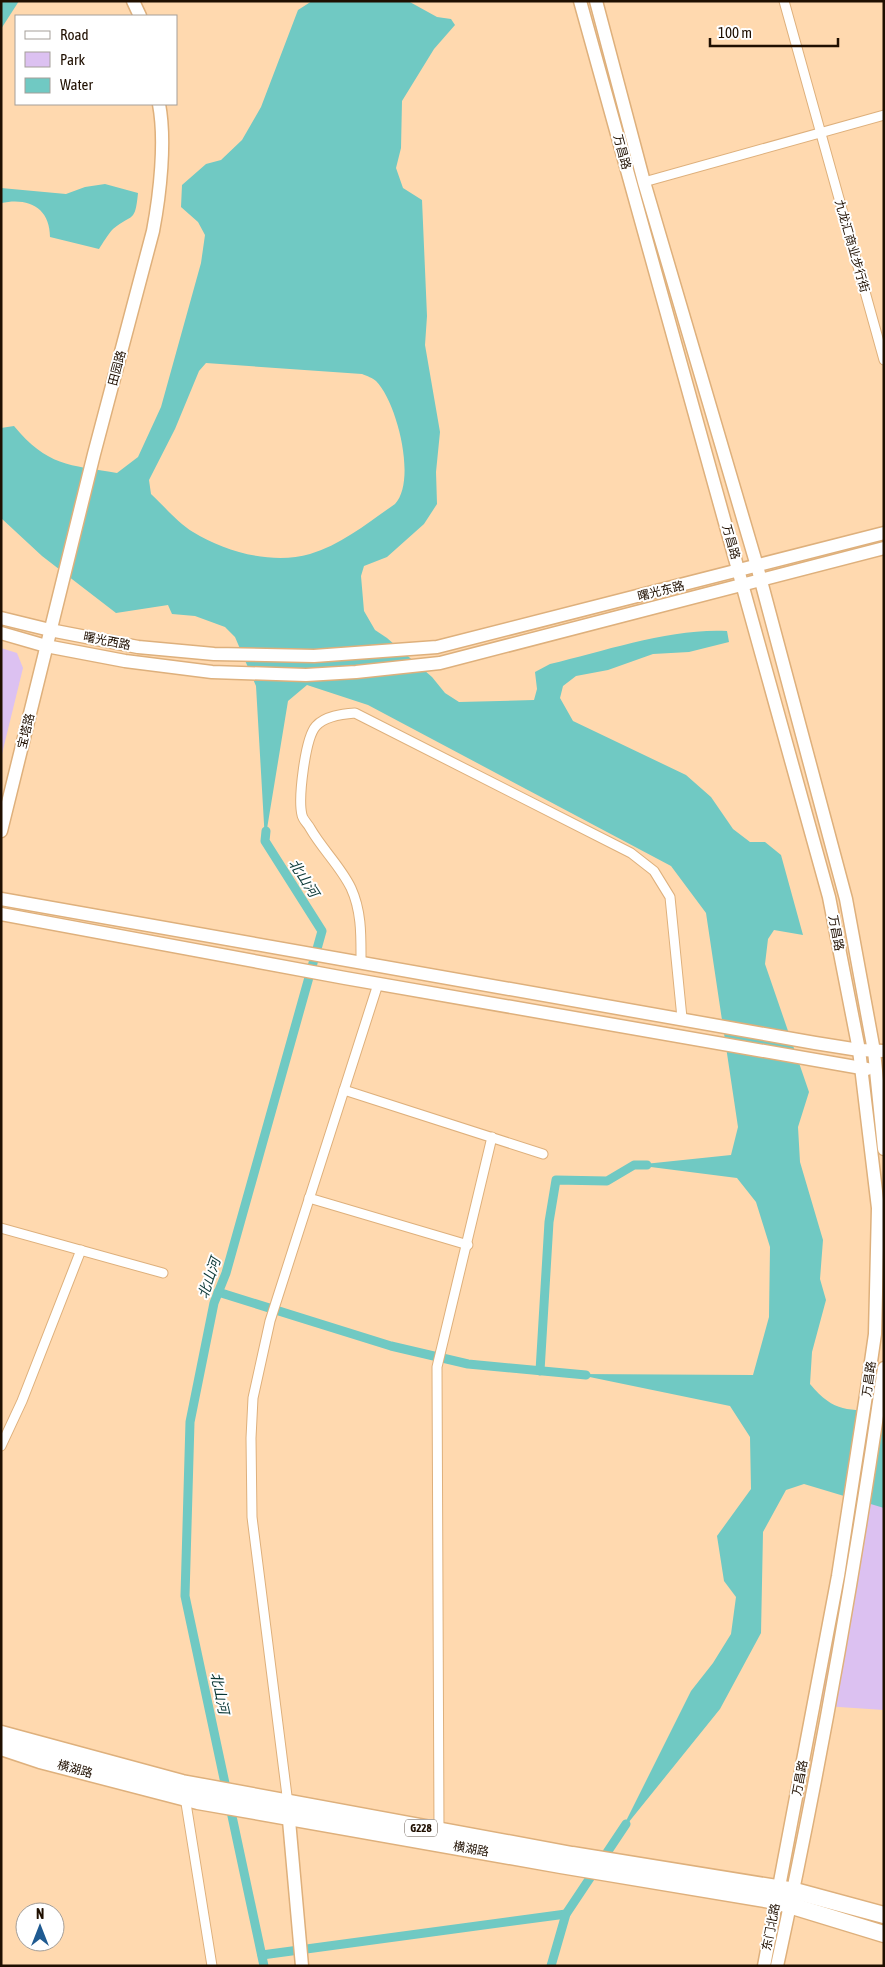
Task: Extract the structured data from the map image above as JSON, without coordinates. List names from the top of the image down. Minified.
{"streets":{"highway":["横湖路","G228"],"main road":["万昌路","田园路","曙光东路","曙光西路","宝塔路","东门北路"],"street":["九龙汇商业步行街"]},"crossings":[["万昌路","曙光东路"],["万昌路","横湖路"],["万昌路","东门北路"],["田园路","曙光西路"],["田园路","宝塔路"],["曙光东路","曙光西路"],["曙光西路","宝塔路"],["横湖路","东门北路"]],"water":["北山河"],"legend":["Road","Park","Water"],"scale_bar":"100 m","north":"top"}
